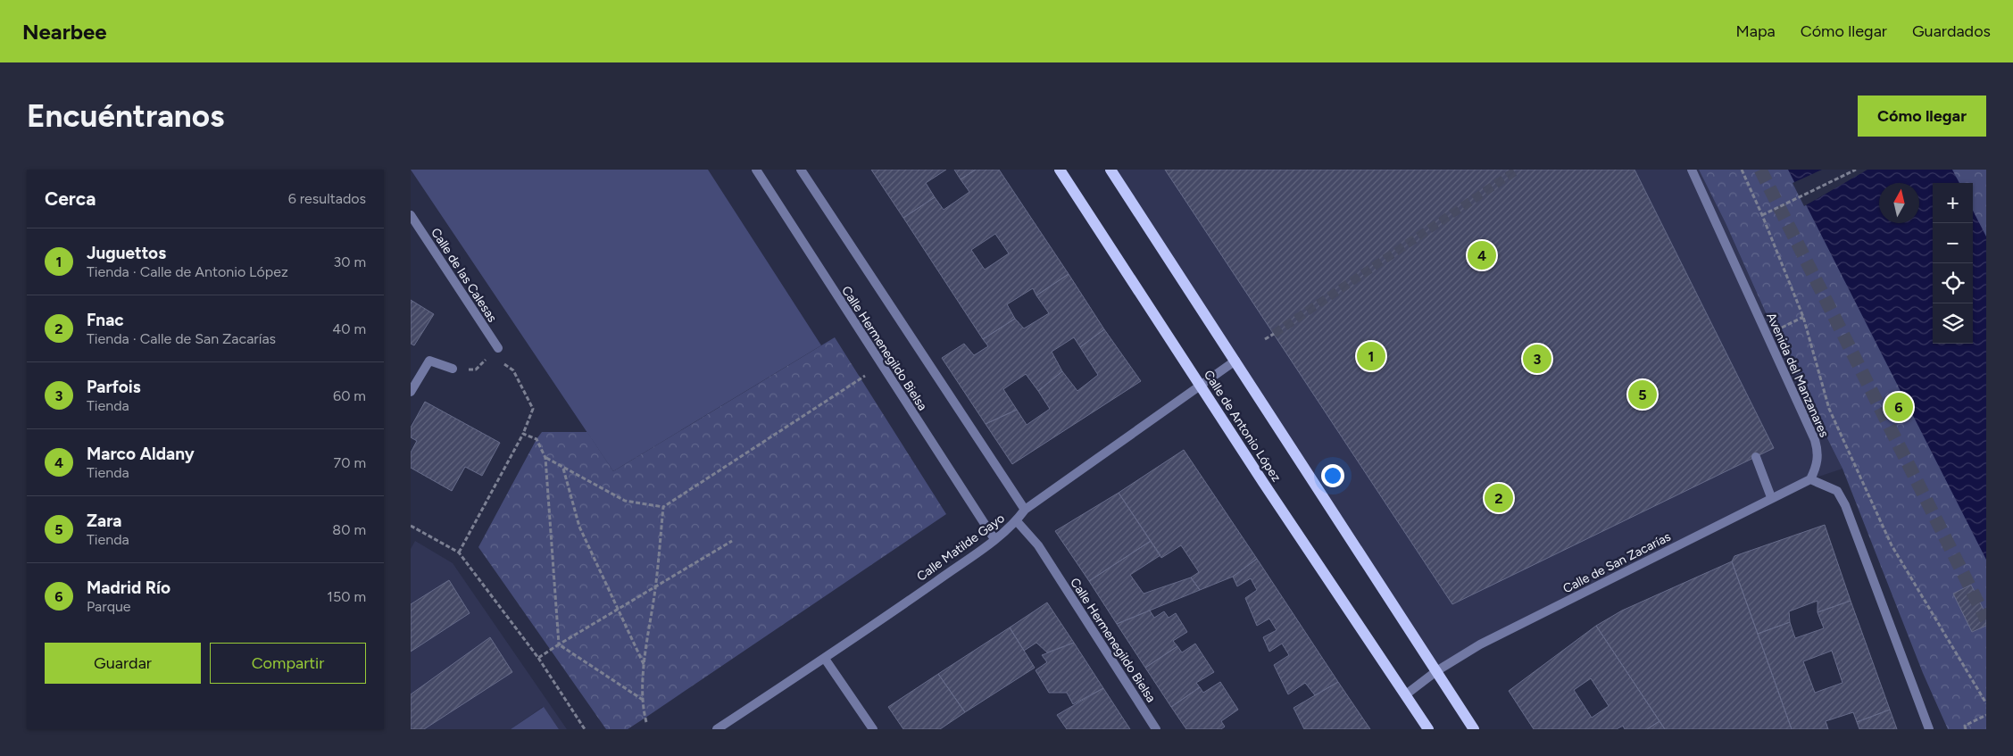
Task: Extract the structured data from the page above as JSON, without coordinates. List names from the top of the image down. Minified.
{"streets":{"main road":["Calle de Antonio López"],"street":["Calle de las Calesas","Calle Hermenegildo Bielsa","Avenida del Manzanares","Calle Matilde Gayo","Calle de San Zacarías"]},"crossings":[["Calle Hermenegildo Bielsa","Calle Matilde Gayo"],["Avenida del Manzanares","Calle de San Zacarías"],["Calle de Antonio López","Calle Matilde Gayo"]],"north":"top","page":{"header":"Nearbee","nav":["Mapa","Cómo llegar","Guardados"],"buttons":["Cómo llegar",["Guardar","Compartir"]],"title":"Encuéntranos","heading":["Cerca","6 resultados"],"map_buttons":["+","−"],"list":[{"mark":"1","name":"Juguettos","note":"Tienda · Calle de Antonio López","value":"30 m"},{"mark":"2","name":"Fnac","note":"Tienda · Calle de San Zacarías","value":"40 m"},{"mark":"3","name":"Parfois","note":"Tienda","value":"60 m"},{"mark":"4","name":"Marco Aldany","note":"Tienda","value":"70 m"},{"mark":"5","name":"Zara","note":"Tienda","value":"80 m"},{"mark":"6","name":"Madrid Río","note":"Parque","value":"150 m"}],"pins":["4","1","3","5","6","2"]}}
